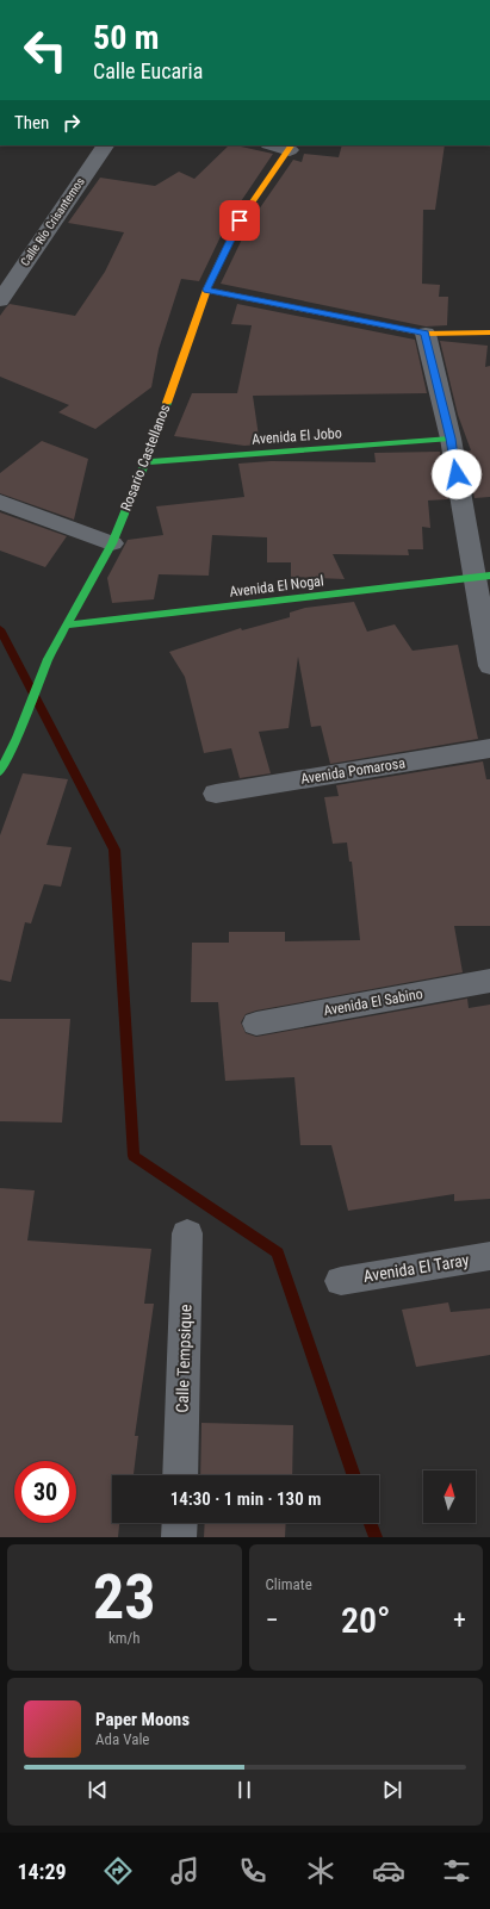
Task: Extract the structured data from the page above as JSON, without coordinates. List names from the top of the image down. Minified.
{"streets":{"street":["Calle Río Crisantemos","Avenida El Jobo","Rosario Castellanos","Avenida El Nogal","Avenida Pomarosa","Avenida El Sabino","Avenida El Taray","Calle Tempsique"]},"crossings":[["Avenida El Jobo","Rosario Castellanos"],["Rosario Castellanos","Avenida El Nogal"]],"north":"top","page":{"turn":["50 m","Calle Eucaria"],"then":"Then","limit":"30","trip":"14:30 · 1 min · 130 m","tile":[["23","km/h"],"Climate"],"heat":["−","20°","+"],"song":["Paper Moons","Ada Vale"],"tabs":"14:29"}}
